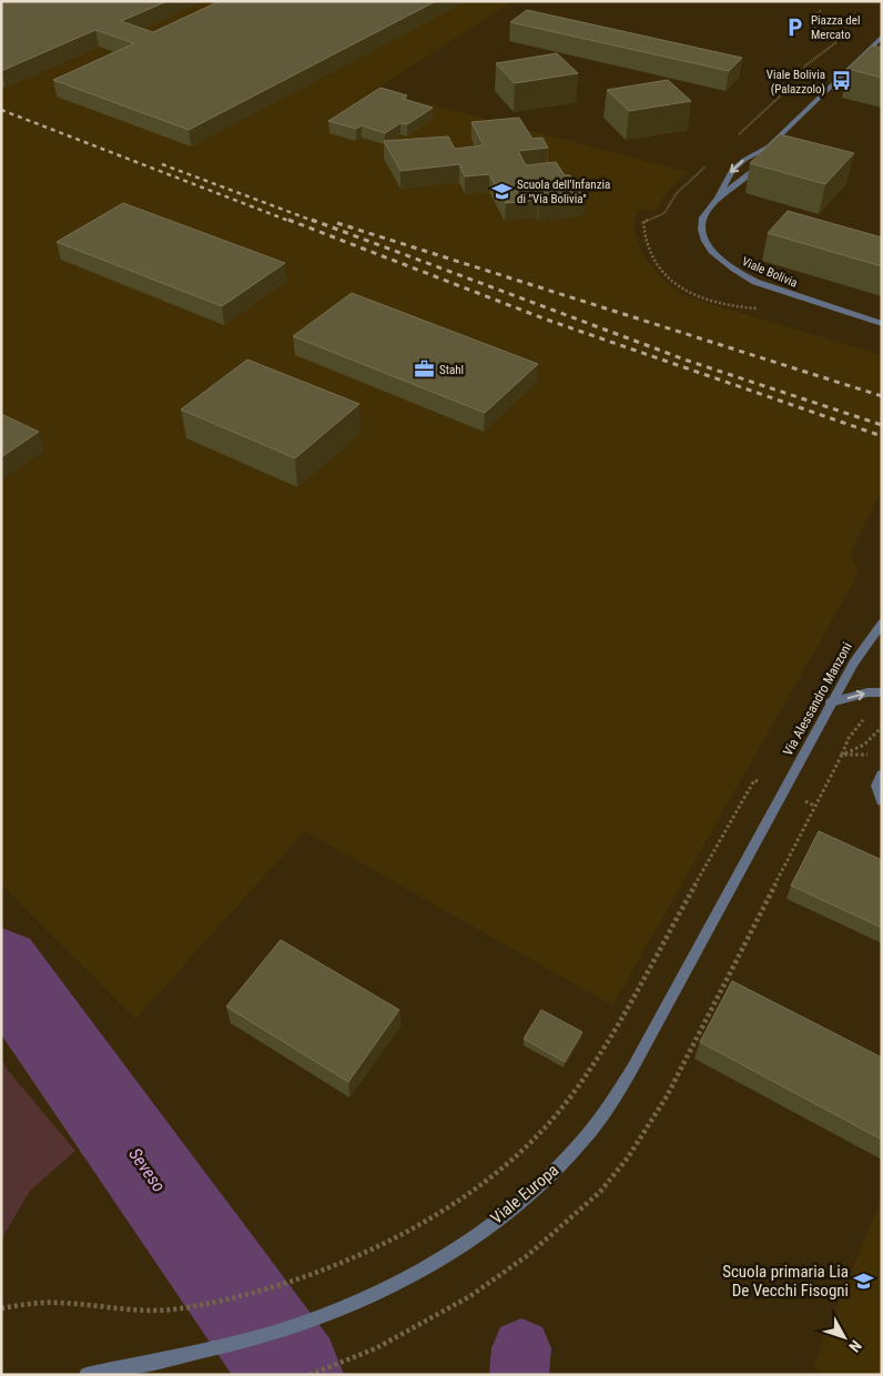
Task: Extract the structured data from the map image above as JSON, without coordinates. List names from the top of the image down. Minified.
{"streets":{"street":["Viale Bolivia","Via Alessandro Manzoni","Viale Europa"]},"crossings":[["Via Alessandro Manzoni","Viale Europa"]],"water":["Seveso"],"places":{"parking":["Piazza del Mercato"],"bus stop":["Viale Bolivia (Palazzolo)"],"school or university":["Scuola dell'Infanzia di \"Via Bolivia\"","Scuola primaria Lia De Vecchi Fisogni"],"office":["Stahl"]},"north":"bottom right"}
